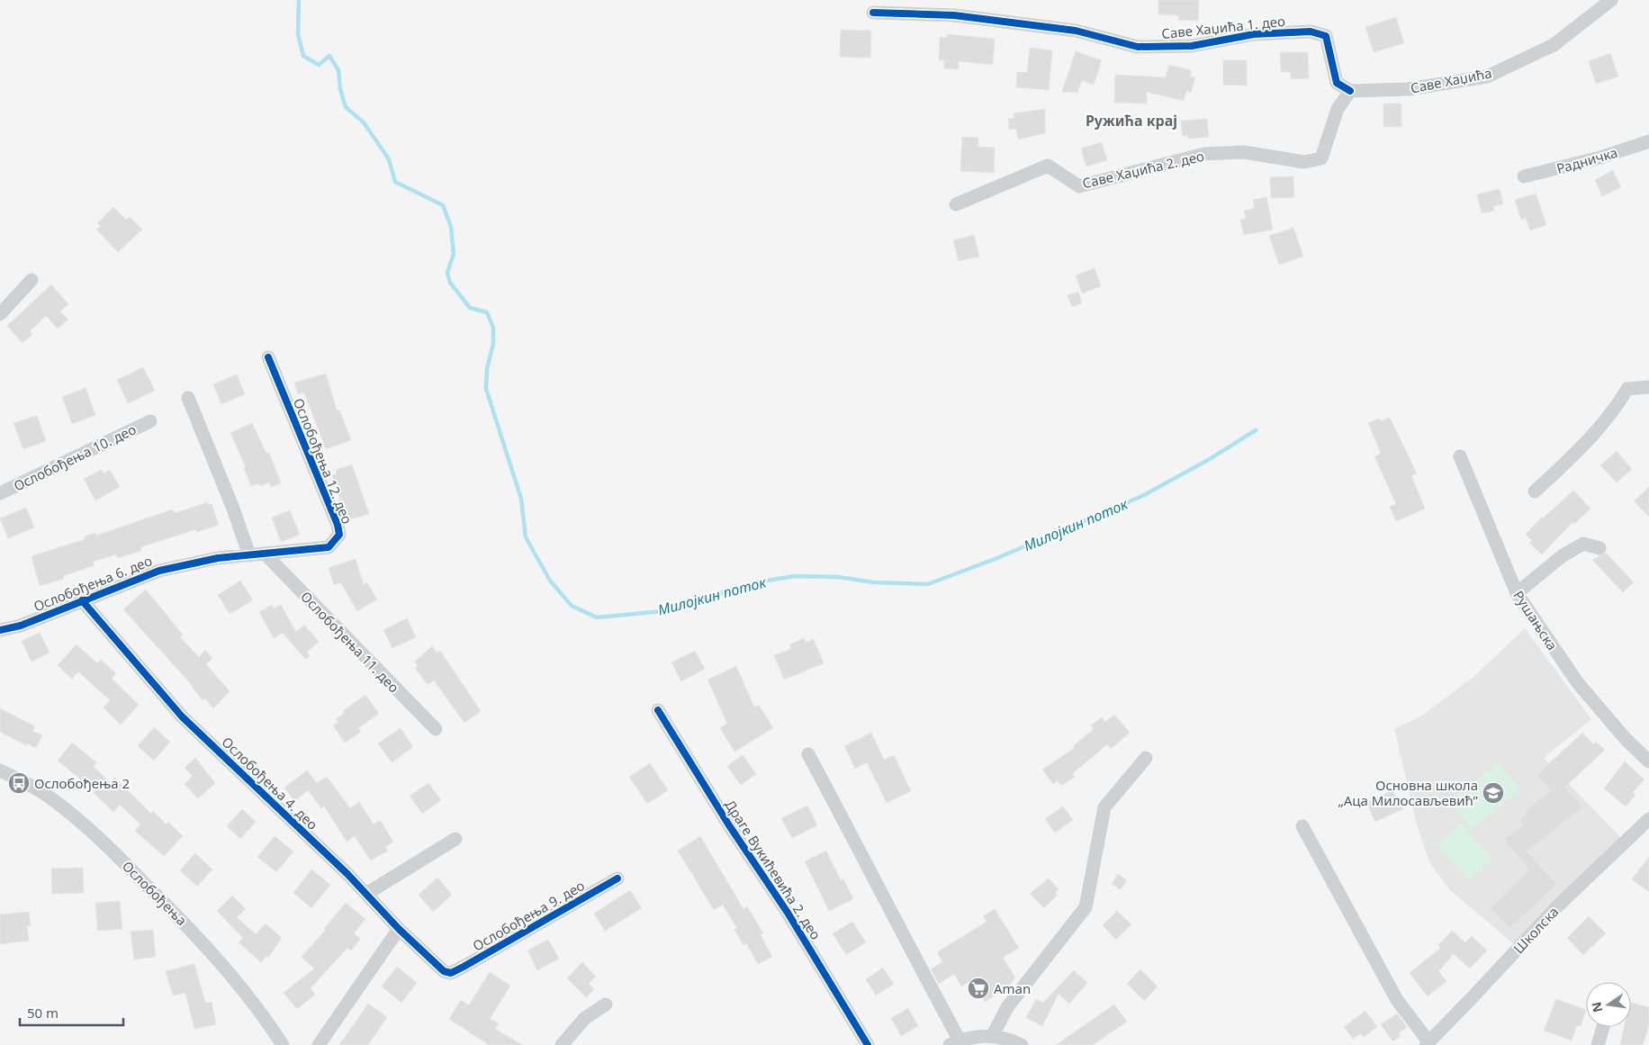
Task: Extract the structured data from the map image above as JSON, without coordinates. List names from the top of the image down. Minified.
{"streets":{"street":["Саве Хаџића 1. део","Саве Хаџића","Радничка","Саве Хаџића 2. део","Ослобођења 10. део","Ослобођења 12. део","Ослобођења 6. део","Рушањска","Ослобођења 11. део","Ослобођења 4. део","Драге Вукићевића 2. део","Ослобођења","Ослобођења 9. део","Школска"]},"crossings":[["Саве Хаџића 1. део","Саве Хаџића"],["Саве Хаџића 1. део","Саве Хаџића 2. део"],["Саве Хаџића","Саве Хаџића 2. део"],["Ослобођења 12. део","Ослобођења 6. део"],["Ослобођења 12. део","Ослобођења 11. део"],["Ослобођења 6. део","Ослобођења 4. део"],["Ослобођења 4. део","Ослобођења 9. део"]],"districts":["Ружића крај"],"water":["Милојкин поток"],"places":{"bus stop":["Ослобођења 2"],"school or university":["Основна школа „Аца Милосављевић”"],"supermarket":["Aman"]},"scale_bar":"50 m","north":"left"}
